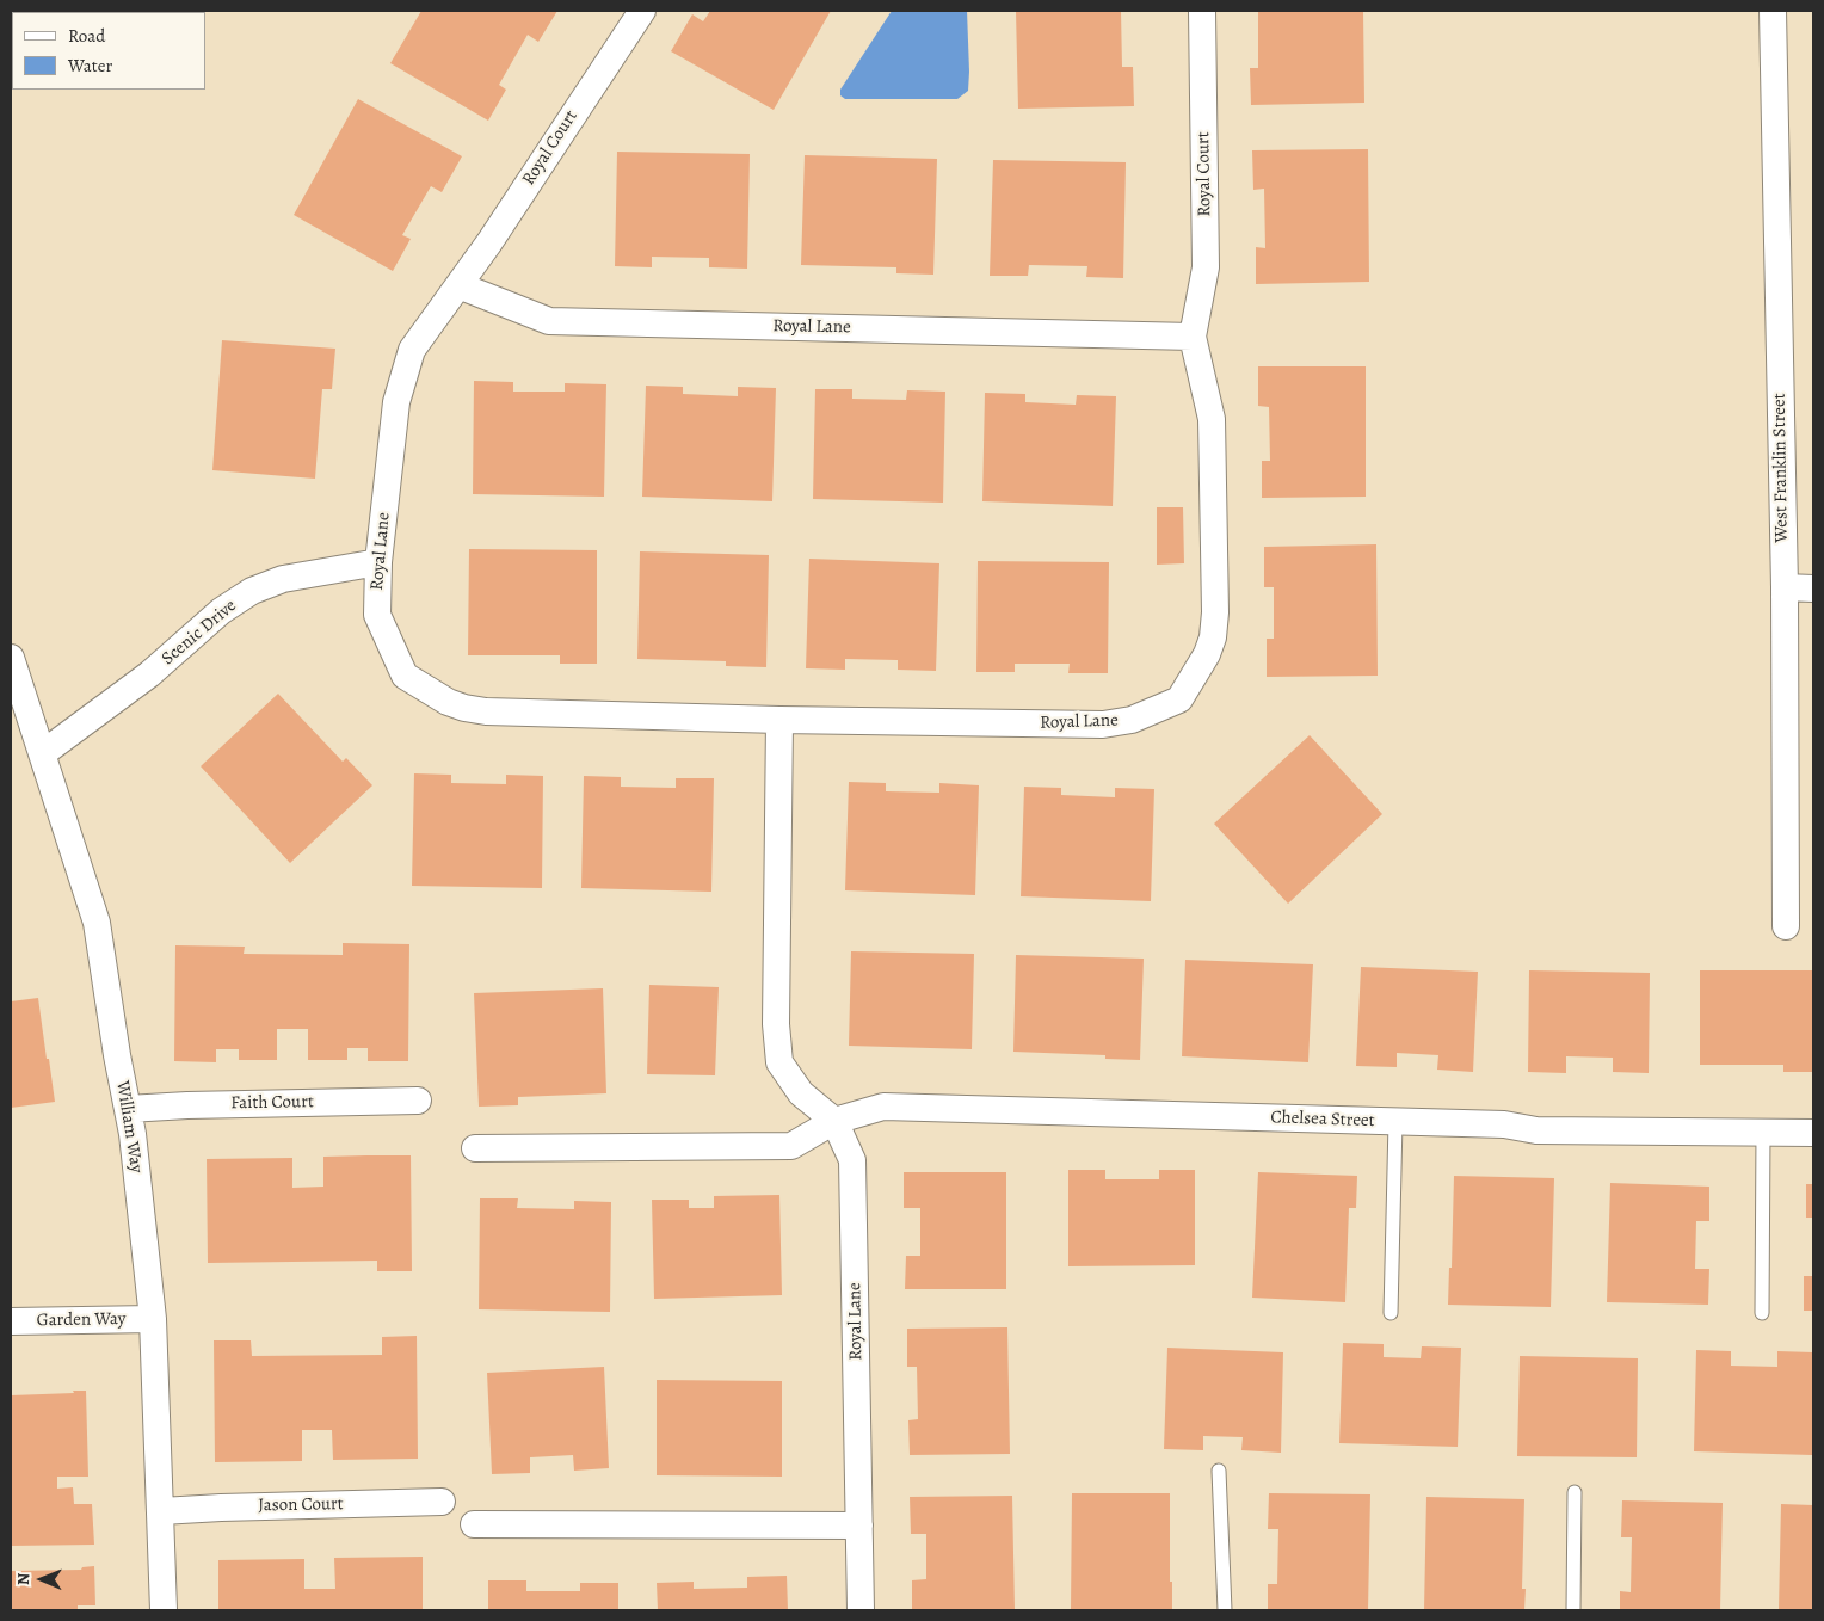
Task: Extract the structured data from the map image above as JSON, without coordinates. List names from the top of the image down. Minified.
{"streets":{"street":["Royal Court","Royal Lane","West Franklin Street","Scenic Drive","Faith Court","Chelsea Street","William Way","Garden Way","Jason Court"]},"crossings":[["Royal Court","Royal Lane"],["Royal Lane","Scenic Drive"],["Royal Lane","Chelsea Street"],["Scenic Drive","William Way"],["Faith Court","William Way"],["William Way","Garden Way"],["William Way","Jason Court"]],"legend":["Road","Water"],"north":"left"}
